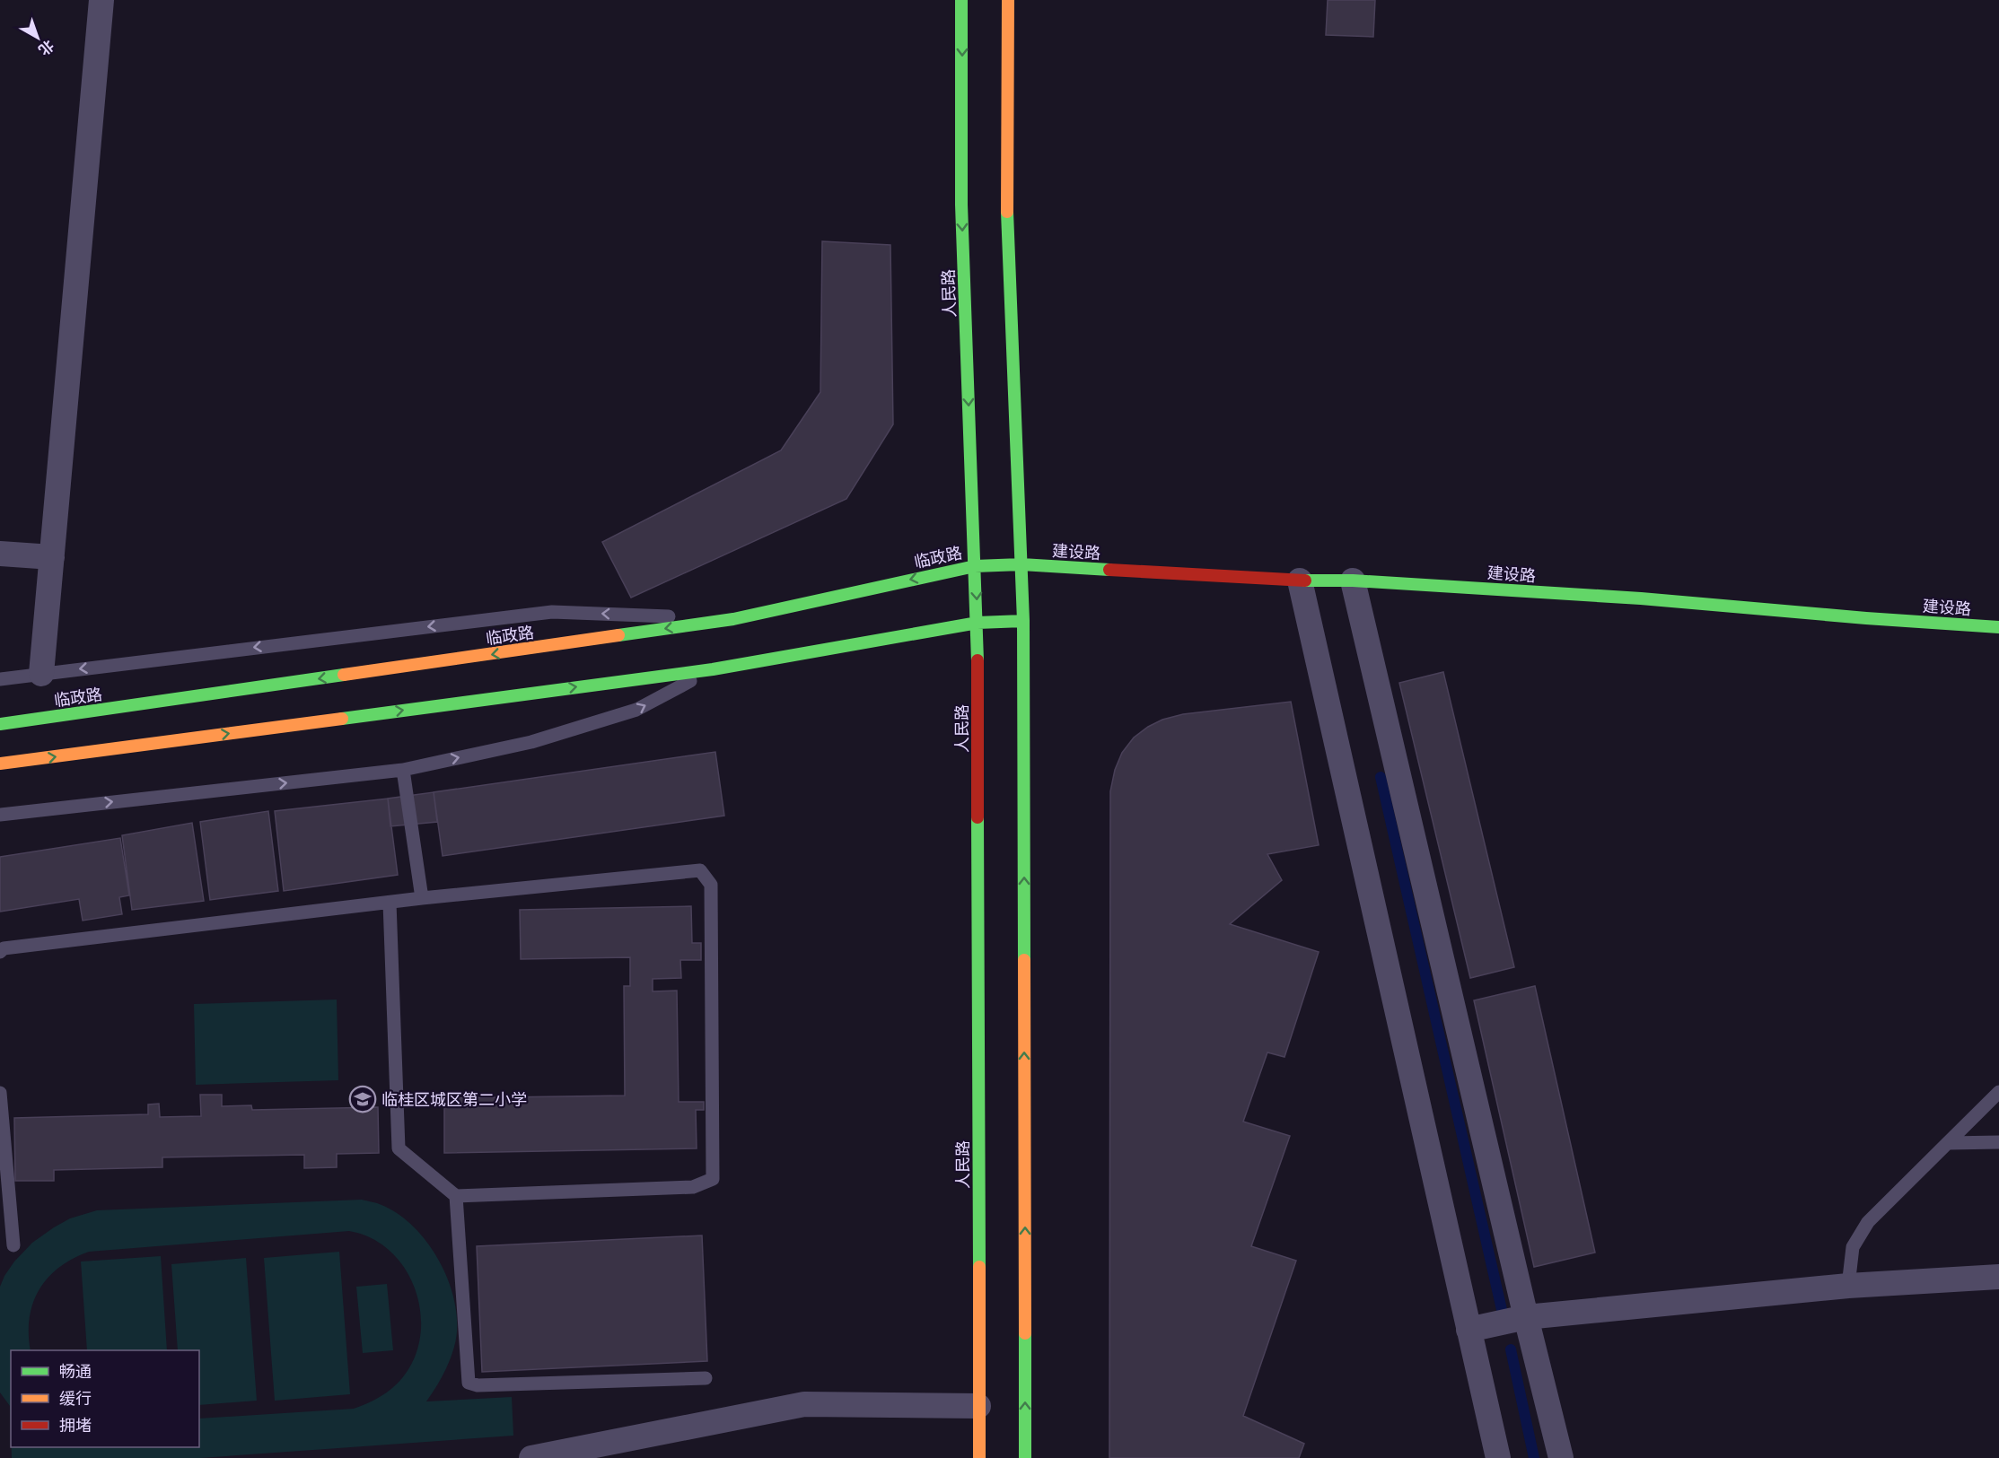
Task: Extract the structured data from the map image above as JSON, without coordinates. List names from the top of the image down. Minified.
{"streets":{"main road":["人民路","建设路","临政路"]},"crossings":[["人民路","临政路"],["建设路","临政路"]],"places":{"school or university":["临桂区城区第二小学"]},"legend":["畅通","缓行","拥堵"],"north":"bottom right"}
